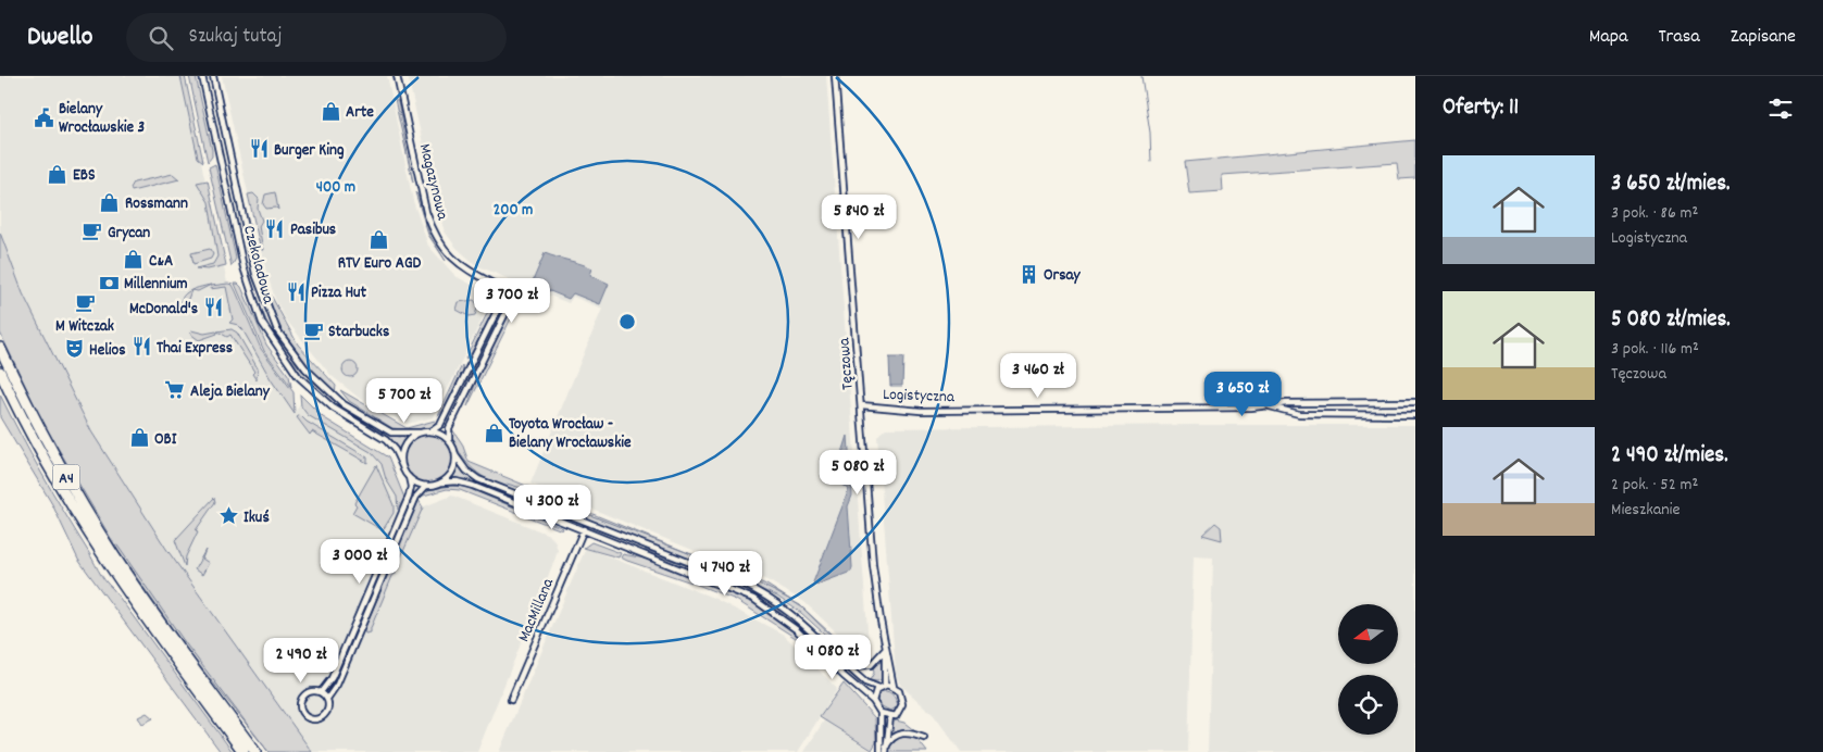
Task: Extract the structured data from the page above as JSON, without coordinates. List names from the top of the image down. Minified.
{"streets":{"highway":["A4"],"street":["Magazynowa","Czekoladowa","Tęczowa","Logistyczna","MacMillana"]},"crossings":[["Magazynowa","Czekoladowa"],["Tęczowa","Logistyczna"]],"places":{"shop":["Arte","EBS","Rossmann","RTV Euro AGD","C&A","Toyota Wrocław - Bielany Wrocławskie","OBI"],"public building":["Bielany Wrocławskie 3"],"restaurant":["Burger King","Pasibus","Pizza Hut","McDonald's","Thai Express"],"cafe":["Grycan","M Witczak","Starbucks"],"building":["Orsay"],"bank":["Millennium"],"theatre":["Helios"],"supermarket":["Aleja Bielany"],"place":["Ikuś"]},"north":"left","page":{"header":"Dwello","search":"Szukaj tutaj","nav":["Mapa","Trasa","Zapisane"],"heading":"Oferty: 11","list":[{"name":"3 650 zł/mies.","note":"3 pok. · 86 m² · Logistyczna"},{"name":"5 080 zł/mies.","note":"3 pok. · 116 m² · Tęczowa"},{"name":"2 490 zł/mies.","note":"2 pok. · 52 m² · Mieszkanie"}],"price":["5 840 zł","3 700 zł","3 460 zł","3 650 zł","5 700 zł","5 080 zł","4 300 zł","3 000 zł","4 740 zł","4 080 zł","2 490 zł"]},"rings":["400 m","200 m"]}
